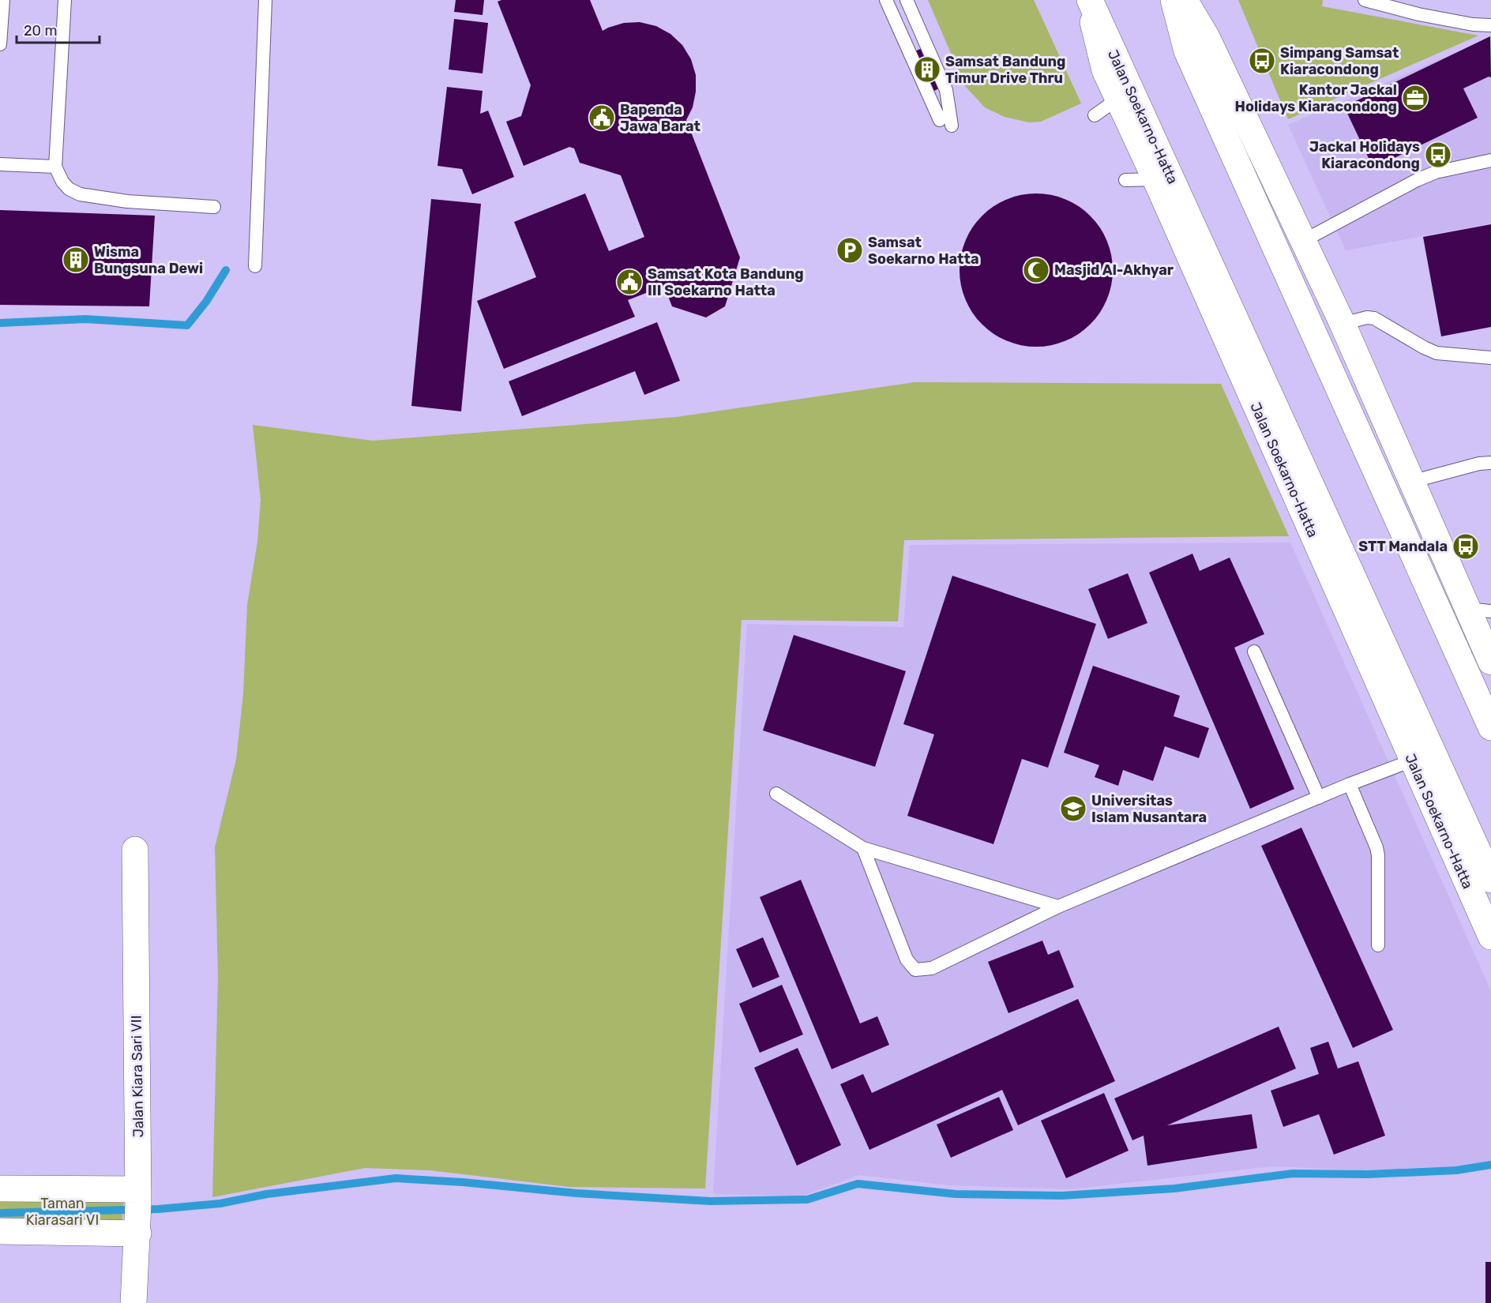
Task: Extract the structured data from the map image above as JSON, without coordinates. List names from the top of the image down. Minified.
{"streets":{"main road":["Jalan Soekarno-Hatta","Jalan Kiara Sari VII"]},"parks":["Taman Kiarasari VI"],"places":{"bus stop":["Simpang Samsat Kiaracondong","Jackal Holidays Kiaracondong","STT Mandala"],"building":["Samsat Bandung Timur Drive Thru","Wisma Bungsuna Dewi"],"office":["Kantor Jackal Holidays Kiaracondong"],"public building":["Bapenda Jawa Barat","Samsat Kota Bandung III Soekarno Hatta"],"parking":["Samsat Soekarno Hatta"],"mosque":["Masjid Al-Akhyar"],"school or university":["Universitas Islam Nusantara"]},"scale_bar":"20 m"}
